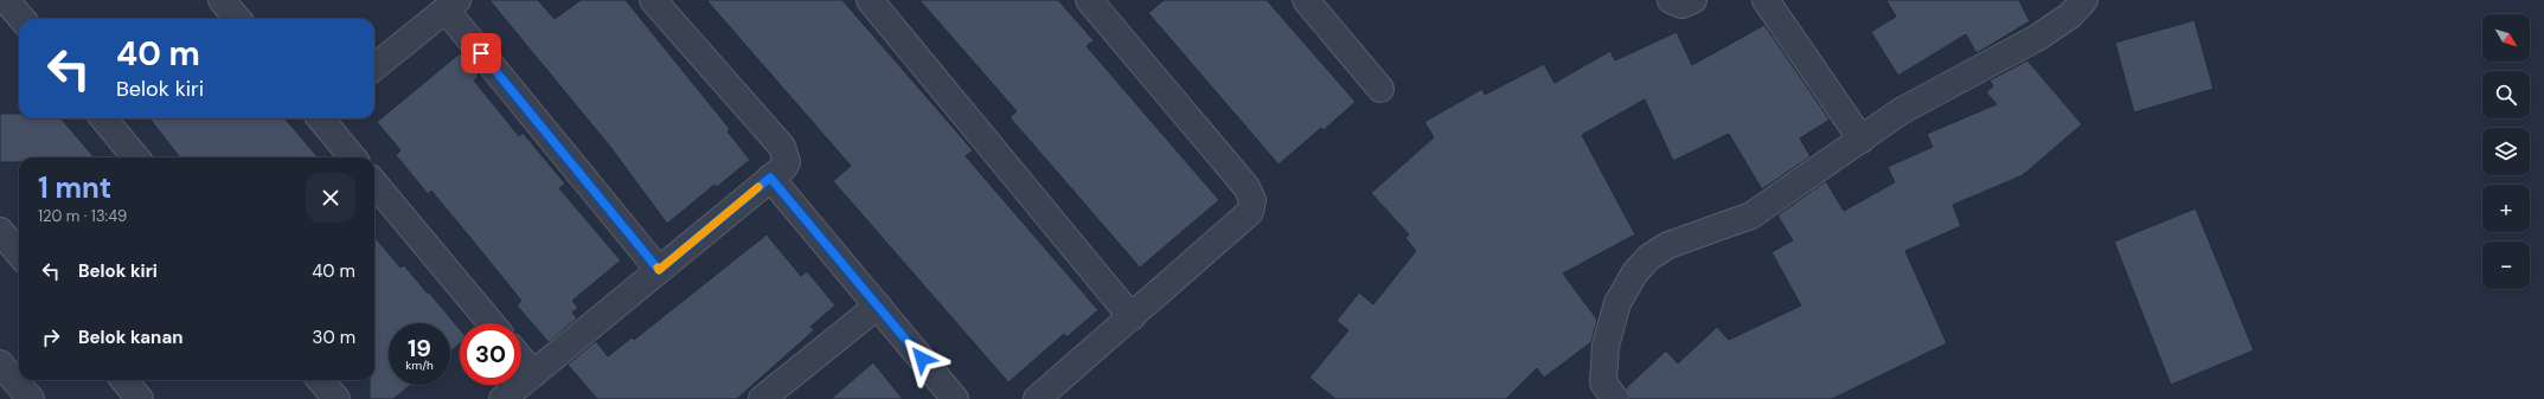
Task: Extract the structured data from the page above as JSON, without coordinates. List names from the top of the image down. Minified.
{"north":"bottom right","page":{"map_buttons":["+","−"],"turn":["40 m","Belok kiri"],"heading":["1 mnt","120 m · 13:49"],"list":[{"name":"Belok kiri","value":"40 m"},{"name":"Belok kanan","value":"30 m"}],"speed":"19 km/h","limit":"30"}}
